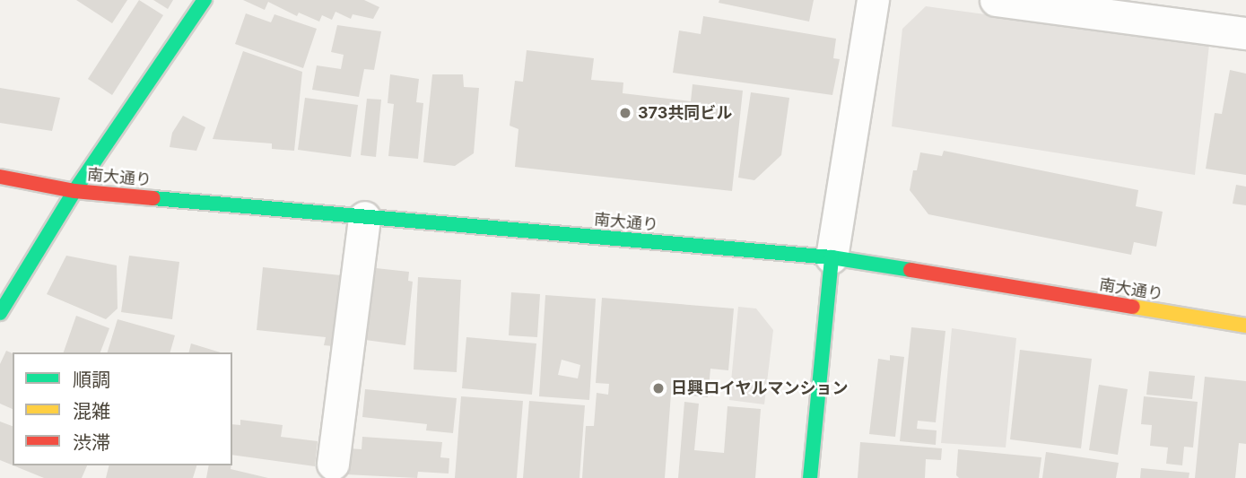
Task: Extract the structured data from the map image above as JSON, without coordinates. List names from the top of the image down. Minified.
{"streets":{"street":["南大通り"]},"places":["373共同ビル","日興ロイヤルマンション"],"legend":["順調","混雑","渋滞"]}
